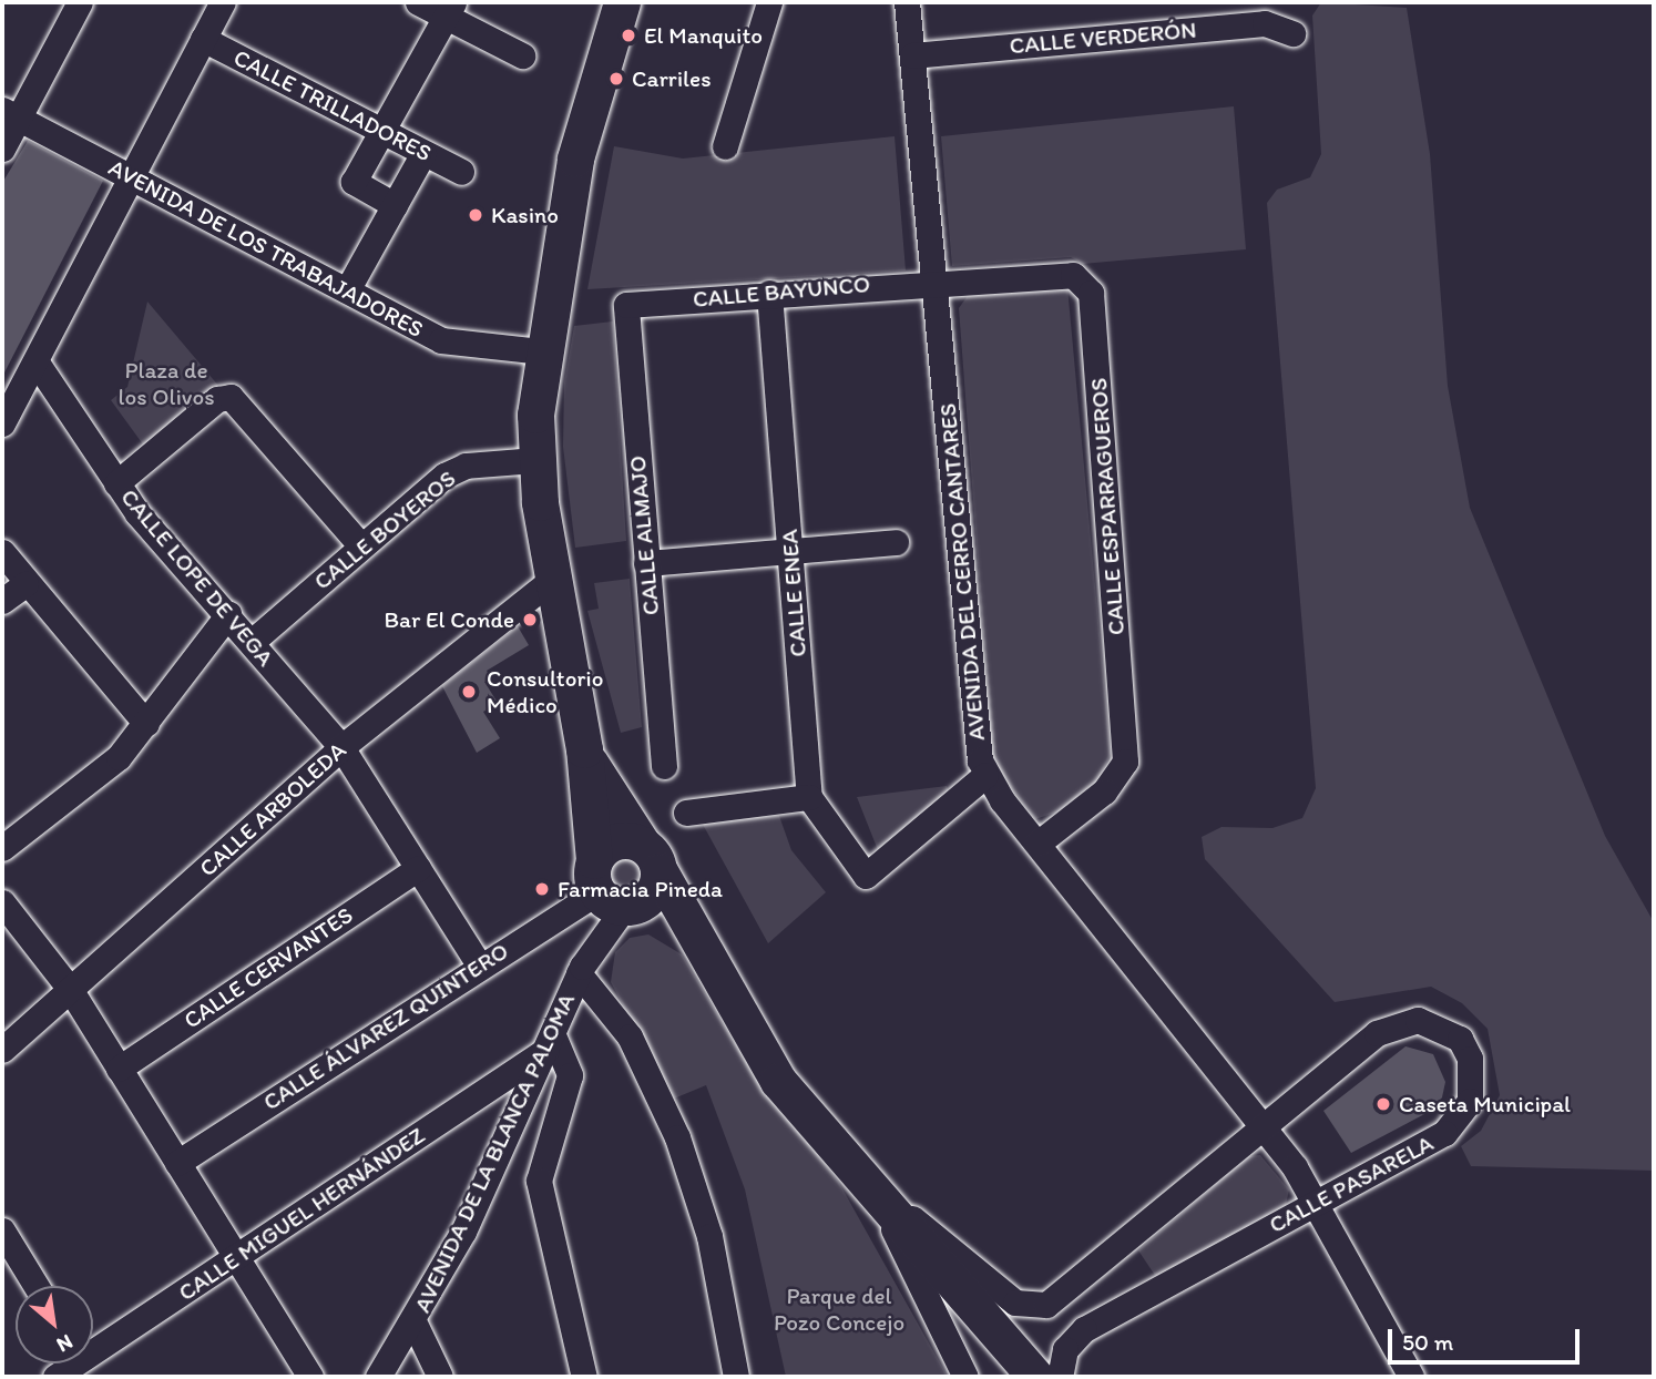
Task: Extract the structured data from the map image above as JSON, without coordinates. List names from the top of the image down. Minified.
{"streets":{"street":["CALLE VERDERÓN","CALLE TRILLADORES","AVENIDA DE LOS TRABAJADORES","CALLE BAYUNCO","CALLE ESPARRAGUEROS","CALLE BOYEROS","CALLE ALMAJO","AVENIDA DEL CERRO CANTARES","CALLE LOPE DE VEGA","CALLE ENEA","CALLE ARBOLEDA","CALLE CERVANTES","CALLE ÁLVAREZ QUINTERO","AVENIDA DE LA BLANCA PALOMA","CALLE PASARELA","CALLE MIGUEL HERNÁNDEZ"]},"crossings":[["CALLE VERDERÓN","AVENIDA DEL CERRO CANTARES"],["CALLE BAYUNCO","CALLE ESPARRAGUEROS"],["CALLE BAYUNCO","CALLE ALMAJO"],["CALLE BAYUNCO","AVENIDA DEL CERRO CANTARES"],["CALLE BAYUNCO","CALLE ENEA"],["CALLE ESPARRAGUEROS","AVENIDA DEL CERRO CANTARES"],["CALLE BOYEROS","CALLE LOPE DE VEGA"],["AVENIDA DEL CERRO CANTARES","CALLE PASARELA"],["CALLE LOPE DE VEGA","CALLE ARBOLEDA"],["CALLE LOPE DE VEGA","CALLE CERVANTES"],["CALLE LOPE DE VEGA","CALLE ÁLVAREZ QUINTERO"],["CALLE ÁLVAREZ QUINTERO","AVENIDA DE LA BLANCA PALOMA"],["AVENIDA DE LA BLANCA PALOMA","CALLE MIGUEL HERNÁNDEZ"]],"parks":["Plaza de los Olivos","Parque del Pozo Concejo"],"places":["El Manquito","Carriles","Kasino","Bar El Conde","Consultorio Médico","Farmacia Pineda","Caseta Municipal"],"scale_bar":"50 m","north":"bottom right"}
